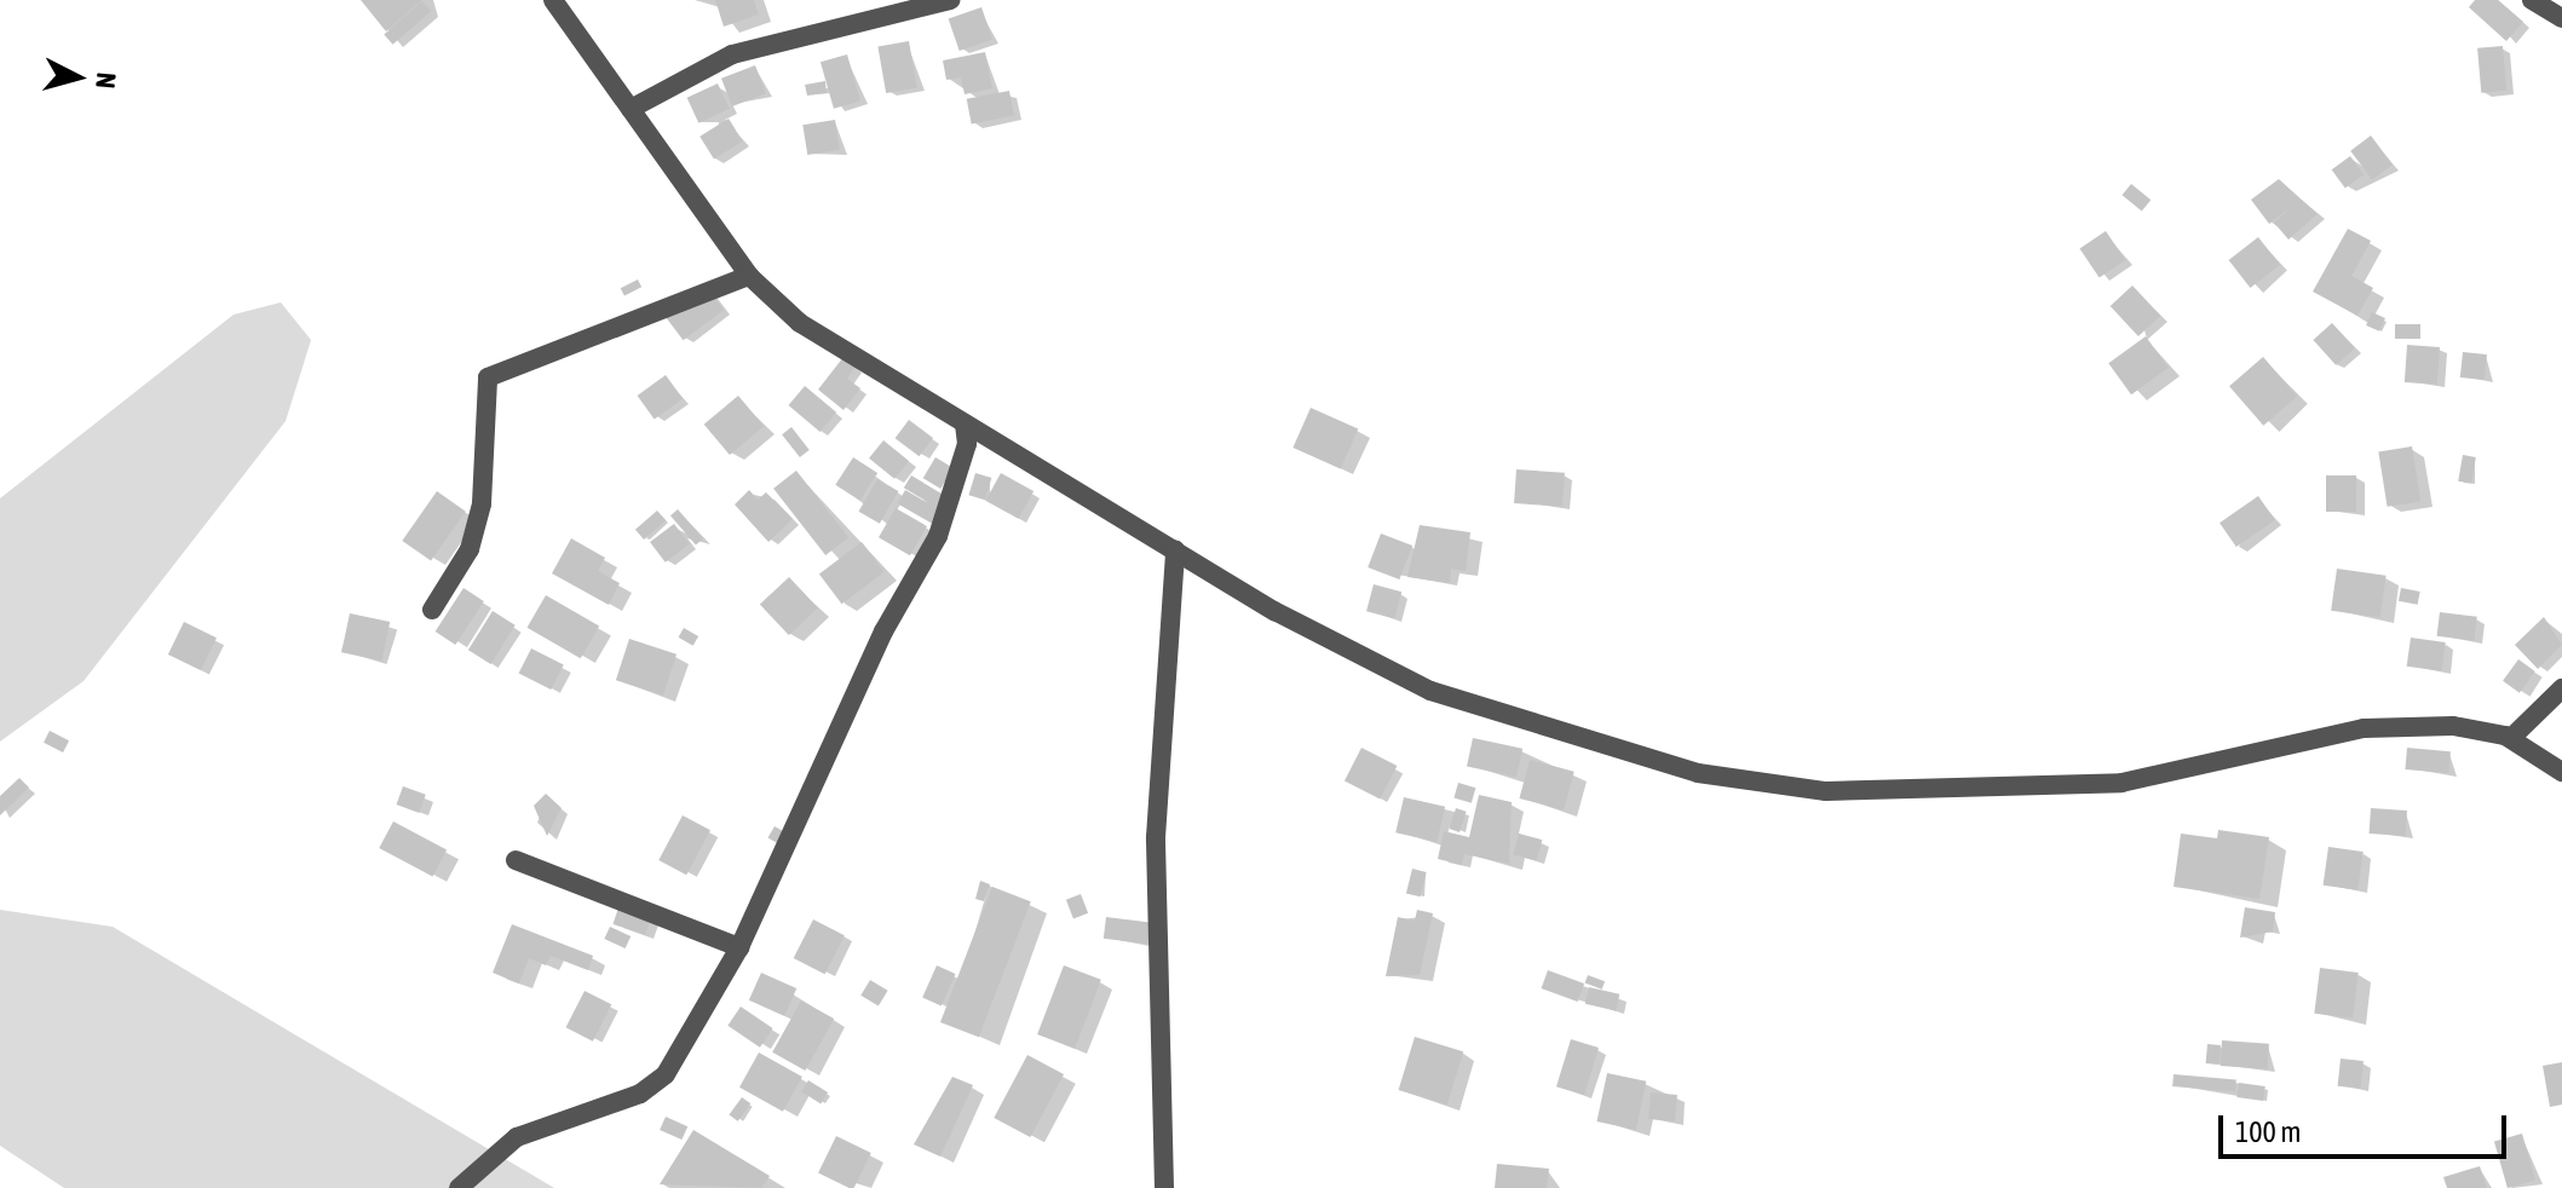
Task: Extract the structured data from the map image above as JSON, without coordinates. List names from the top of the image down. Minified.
{"scale_bar":"100 m","north":"right"}
